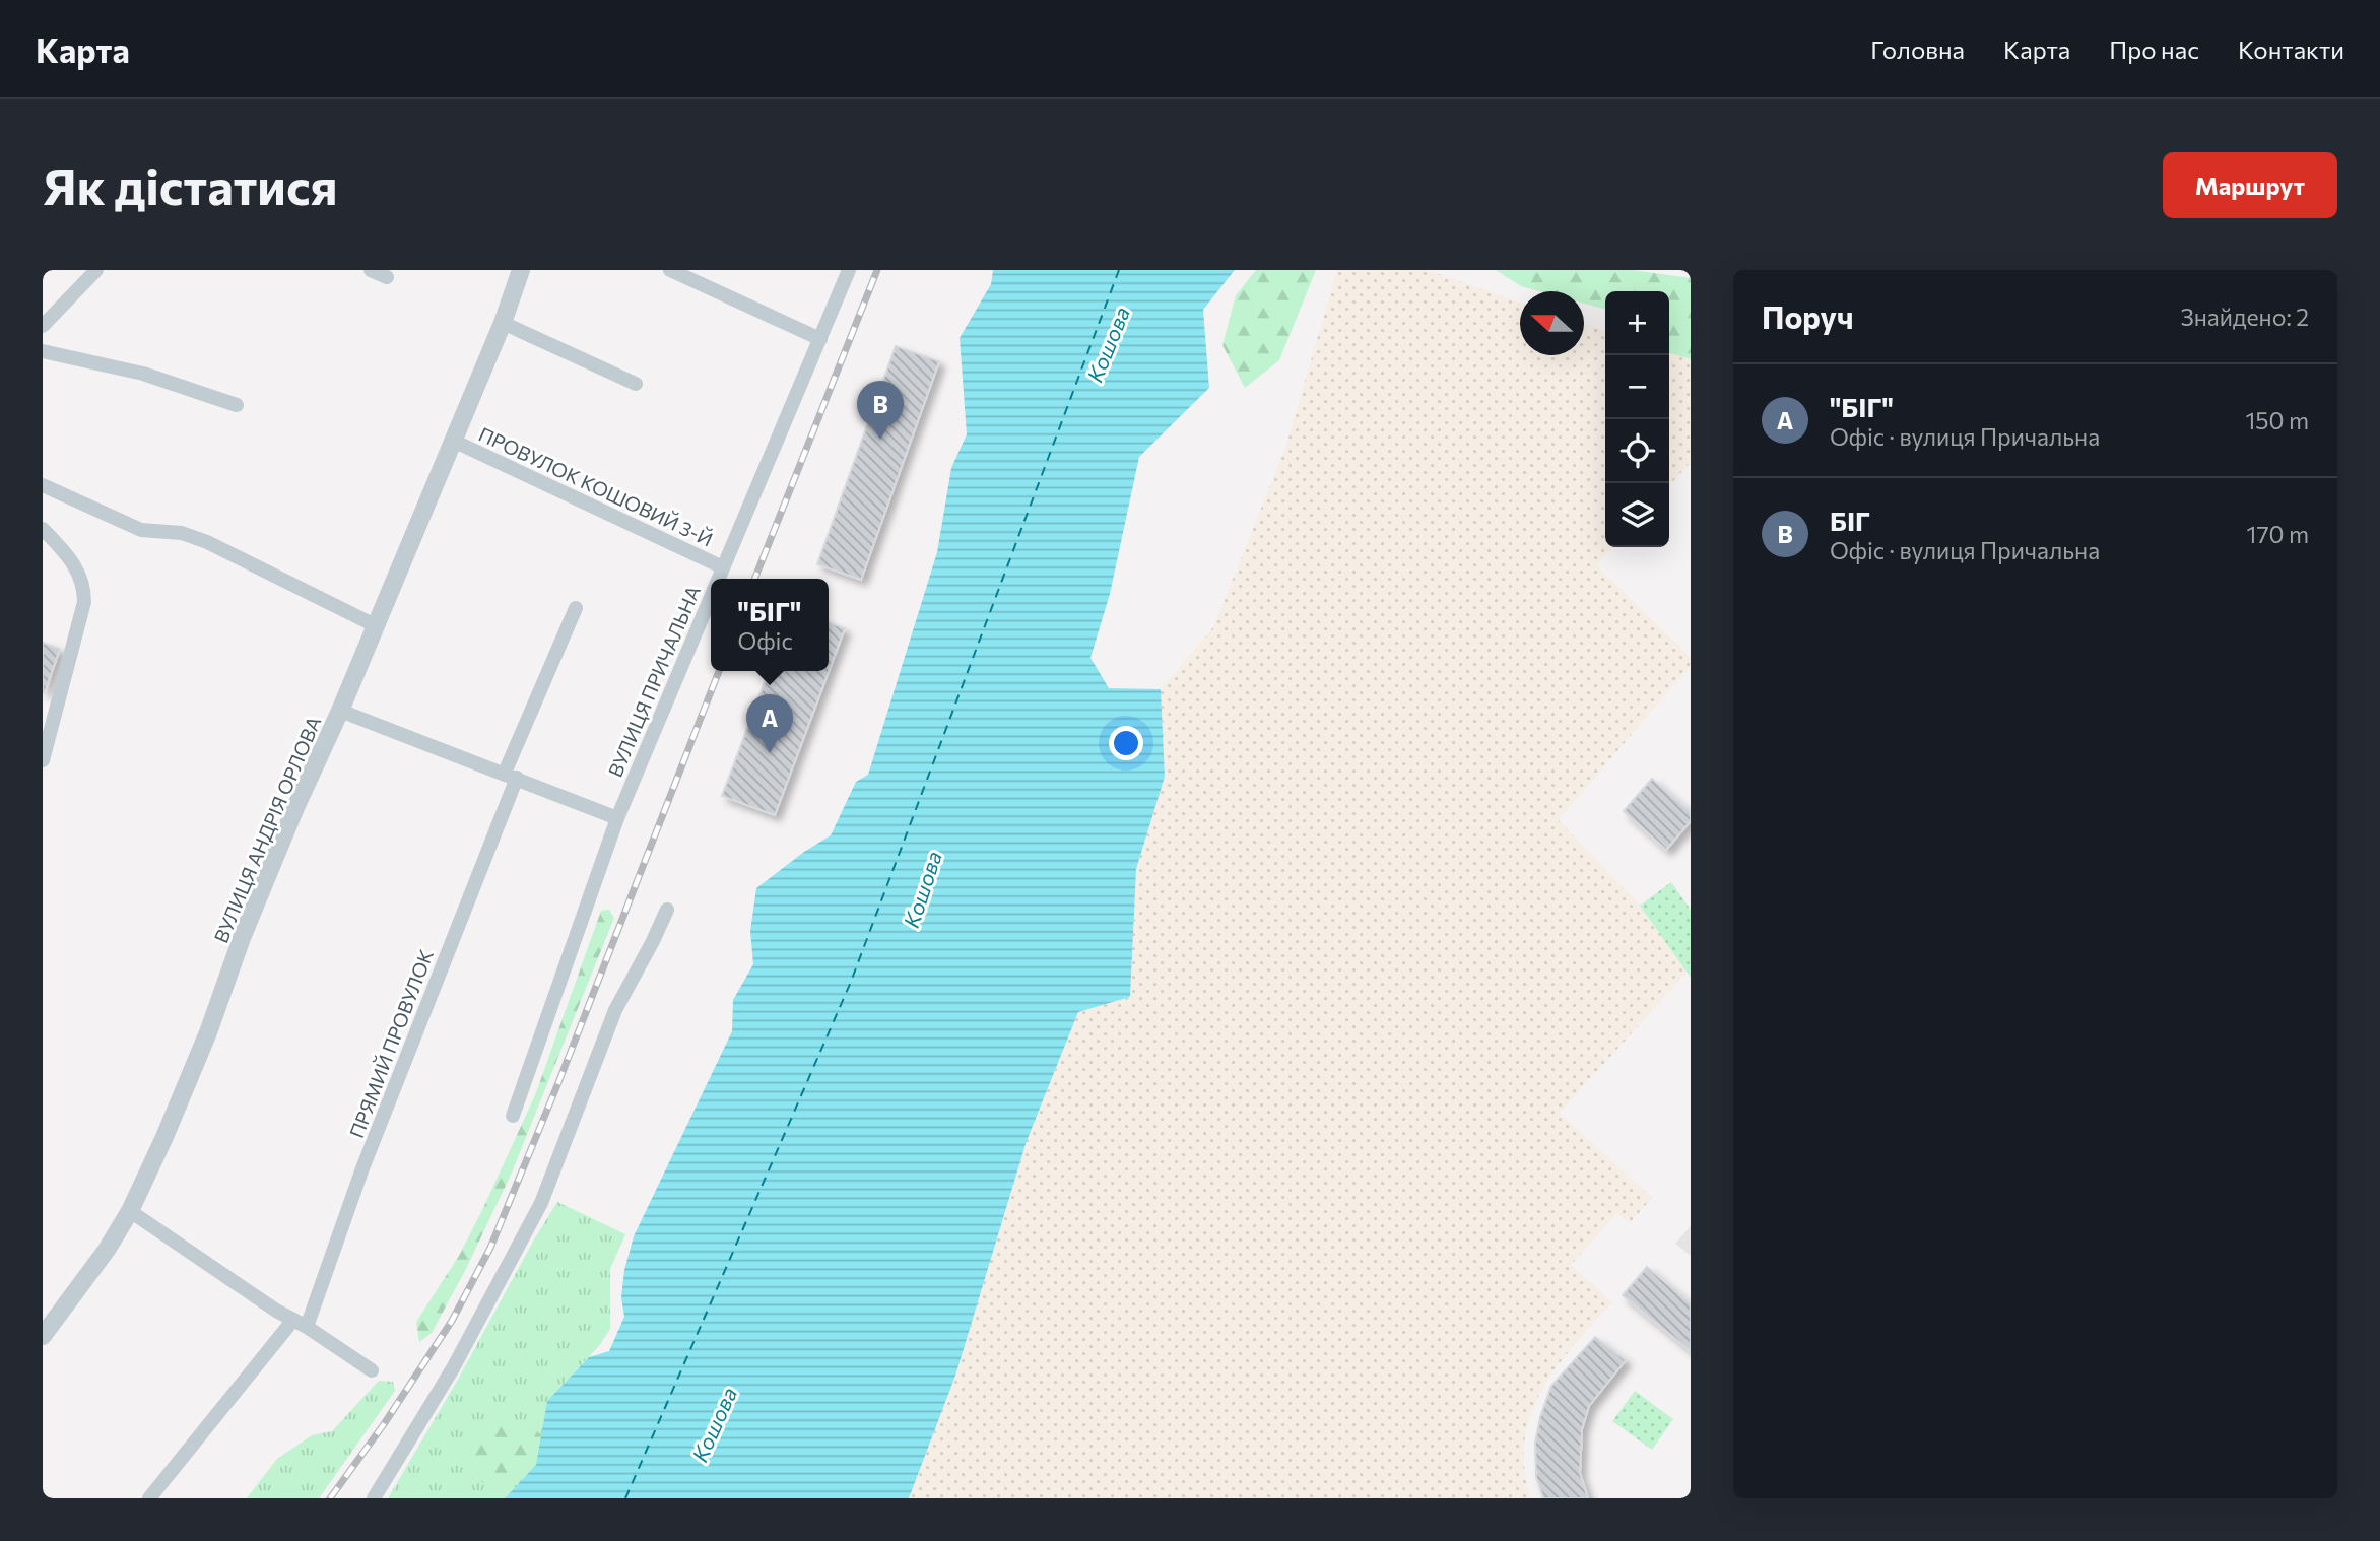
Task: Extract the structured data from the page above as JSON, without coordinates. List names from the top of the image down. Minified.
{"streets":{"street":["ПРОВУЛОК КОШОВИЙ 3-Й","ВУЛИЦЯ ПРИЧАЛЬНА","ВУЛИЦЯ АНДРІЯ ОРЛОВА","ПРЯМИЙ ПРОВУЛОК"]},"crossings":[["ПРОВУЛОК КОШОВИЙ 3-Й","ВУЛИЦЯ ПРИЧАЛЬНА"],["ПРОВУЛОК КОШОВИЙ 3-Й","ВУЛИЦЯ АНДРІЯ ОРЛОВА"]],"water":["Кошова"],"north":"left","page":{"header":"Карта","nav":["Головна","Карта","Про нас","Контакти"],"buttons":"Маршрут","title":"Як дістатися","heading":["Поруч","Знайдено: 2"],"map_buttons":["+","−"],"list":[{"mark":"A","name":"\"БІГ\"","note":"Офіс · вулиця Причальна","value":"150 m"},{"mark":"B","name":"БІГ","note":"Офіс · вулиця Причальна","value":"170 m"}],"pins":["B","A"],"popup":["\"БІГ\"","Офіс"]}}
